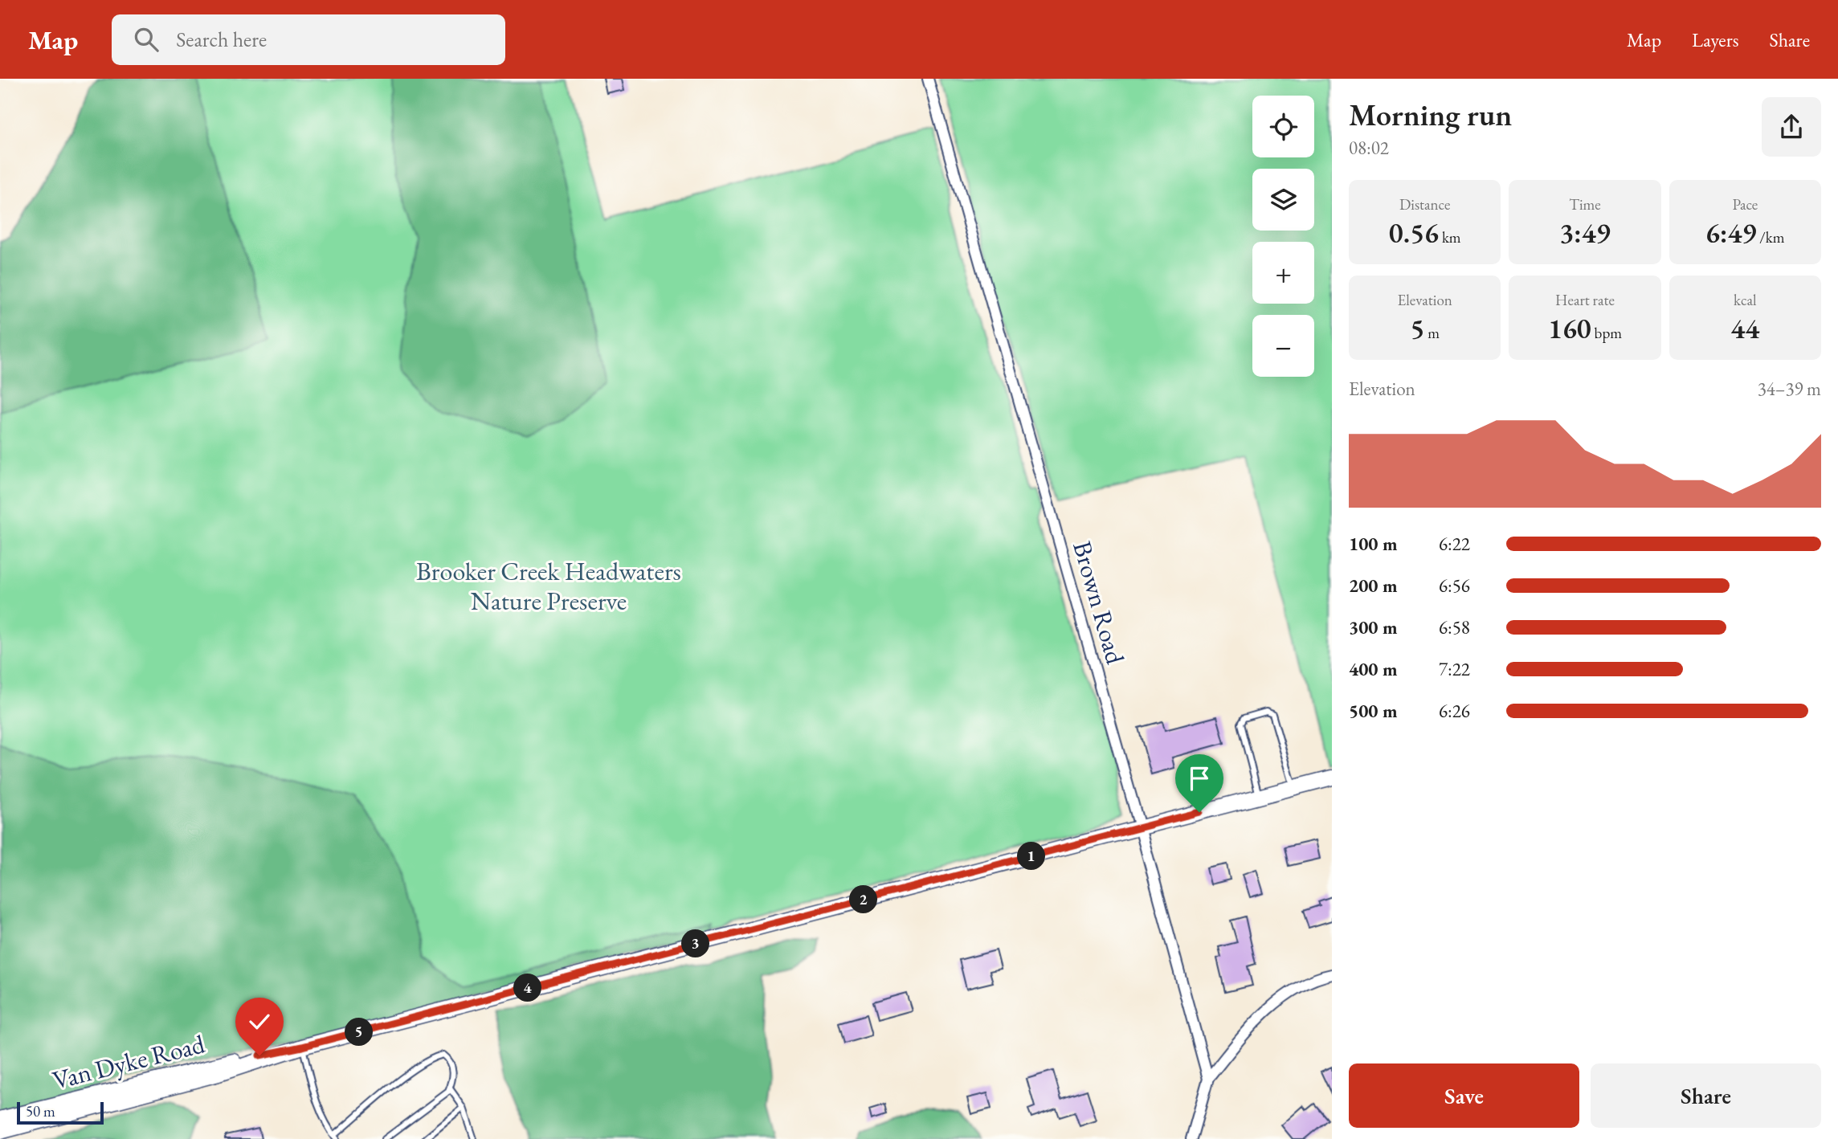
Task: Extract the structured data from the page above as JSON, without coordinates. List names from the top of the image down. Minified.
{"streets":{"main road":["Van Dyke Road"],"street":["Brown Road"]},"crossings":[["Brown Road","Van Dyke Road"]],"parks":["Brooker Creek Headwaters Nature Preserve"],"scale_bar":"50 m","page":{"header":"Map","search":"Search here","nav":["Map","Layers","Share"],"heading":["Morning run","08:02"],"map_buttons":["+","−"],"stats":[["Distance","0.56 km"],["Time","3:49"],["Pace","6:49 /km"],["Elevation","5 m"],["Heart rate","160 bpm"],["kcal","44"]],"chart":["Elevation","34–39 m"],"list":[{"name":"100 m","note":"6:22"},{"name":"200 m","note":"6:56"},{"name":"300 m","note":"6:58"},{"name":"400 m","note":"7:22"},{"name":"500 m","note":"6:26"}],"pins":["1","2","3","4","5"],"buttons":["Save","Share"],"scale":"50 m"}}
